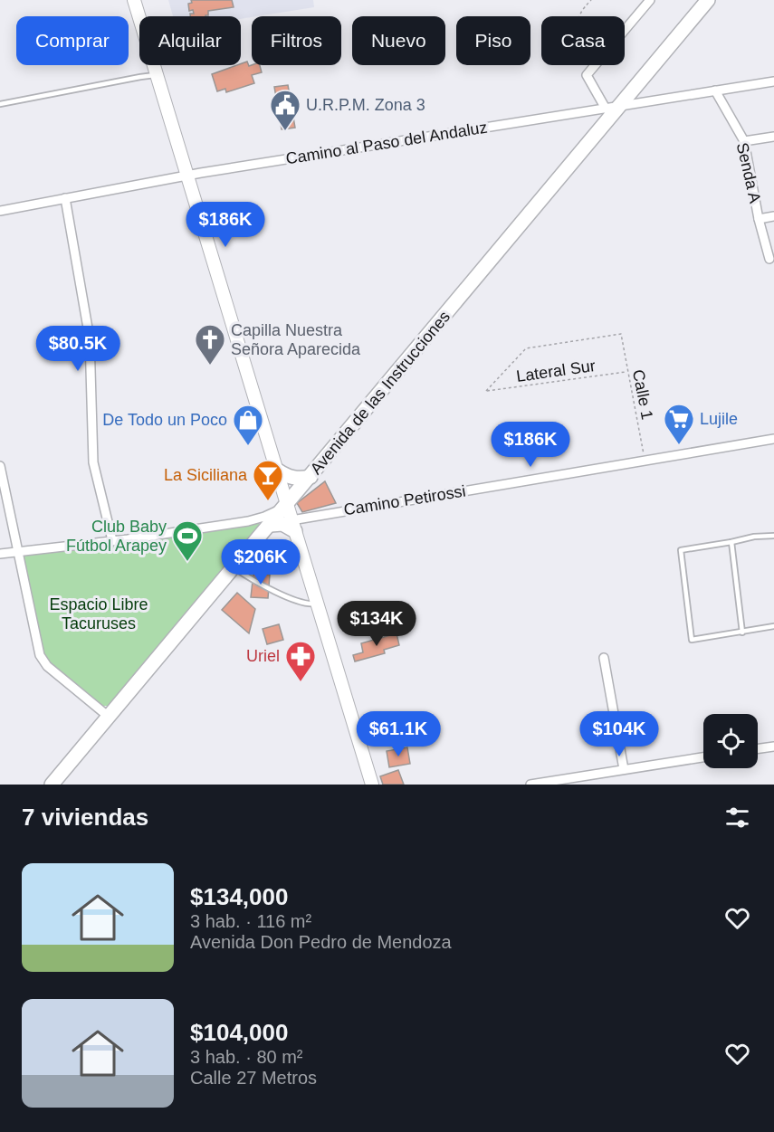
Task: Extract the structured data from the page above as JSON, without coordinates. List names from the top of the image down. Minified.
{"streets":{"main road":["Avenida de las Instrucciones"],"street":["Camino al Paso del Andaluz","Senda A","Camino Petirossi"],"path":["Lateral Sur","Calle 1"]},"crossings":[["Camino al Paso del Andaluz","Senda A"],["Camino al Paso del Andaluz","Avenida de las Instrucciones"],["Lateral Sur","Calle 1"],["Calle 1","Camino Petirossi"]],"parks":["Espacio Libre Tacuruses"],"places":{"public building":["U.R.P.M. Zona 3"],"church":["Capilla Nuestra Señora Aparecida"],"supermarket":["Lujile"],"shop":["De Todo un Poco"],"bar":["La Siciliana"],"sports":["Club Baby Fútbol Arapey"],"pharmacy":["Uriel"]},"page":{"chip":["Comprar","Alquilar","Filtros","Nuevo","Piso","Casa"],"price":["$186K","$80.5K","$186K","$206K","$134K","$61.1K","$104K"],"heading":"7 viviendas","list":[{"name":"$134,000","note":"3 hab. · 116 m² · Avenida Don Pedro de Mendoza"},{"name":"$104,000","note":"3 hab. · 80 m² · Calle 27 Metros"}]}}
